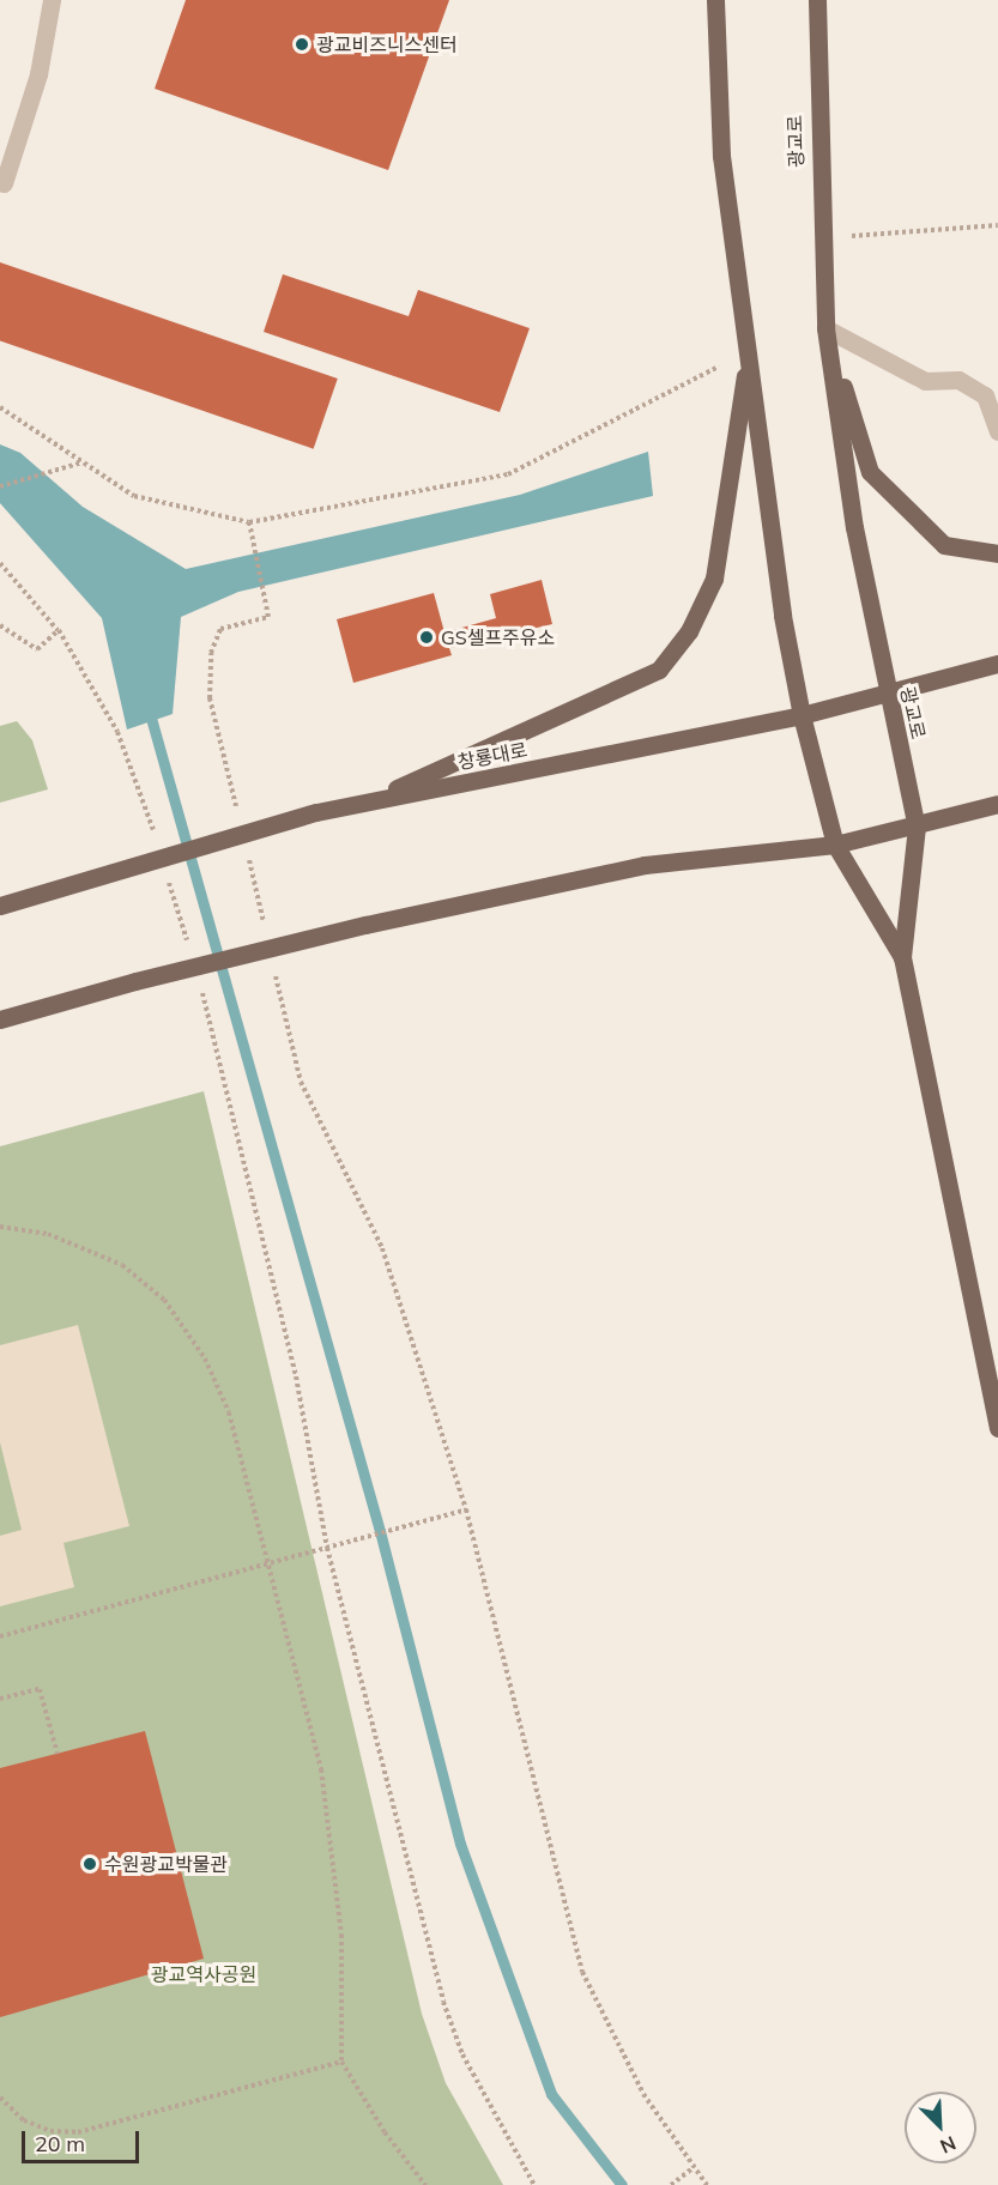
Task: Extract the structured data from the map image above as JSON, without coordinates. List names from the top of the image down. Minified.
{"streets":{"main road":["광교로","창룡대로"]},"crossings":[["광교로","창룡대로"]],"parks":["광교역사공원"],"places":["광교비즈니스센터","GS셀프주유소","수원광교박물관"],"scale_bar":"20 m","north":"bottom right"}
